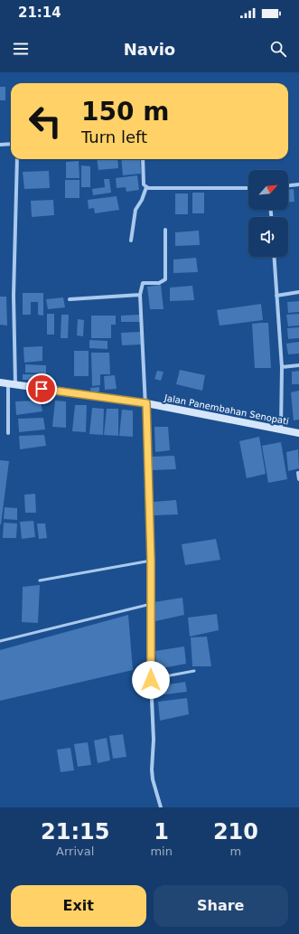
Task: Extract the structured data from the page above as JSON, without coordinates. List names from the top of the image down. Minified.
{"streets":{"main road":["Jalan Panembahan Senopati"]},"north":"top right","page":{"status":"21:14","header":"Navio","turn":["150 m","Turn left"],"eta":["21:15","Arrival","1","min","210","m"],"buttons":["Exit","Share"]}}
